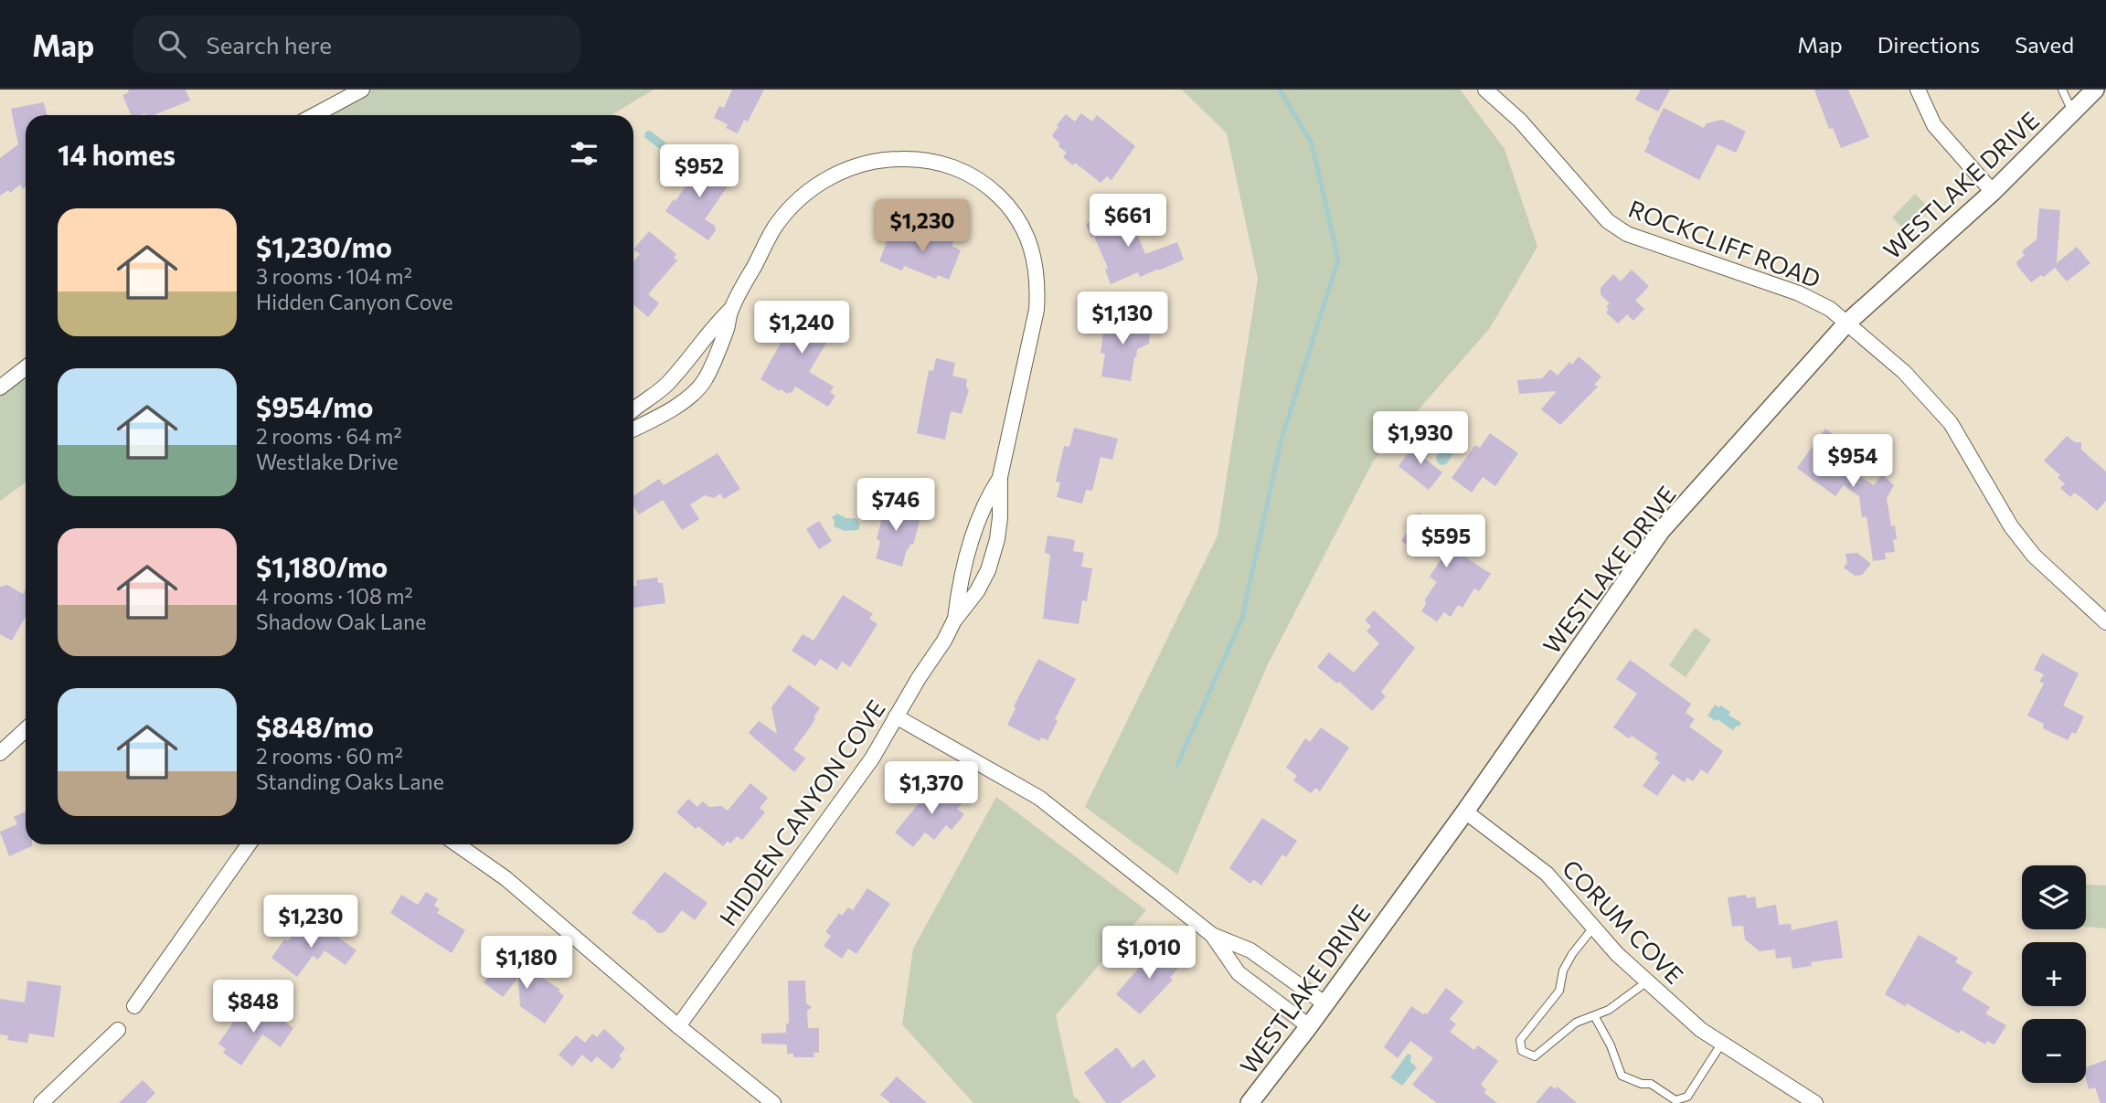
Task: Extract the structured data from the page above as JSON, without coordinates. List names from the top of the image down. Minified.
{"streets":{"street":["WESTLAKE DRIVE","ROCKCLIFF ROAD","HIDDEN CANYON COVE","CORUM COVE"]},"crossings":[["WESTLAKE DRIVE","ROCKCLIFF ROAD"],["WESTLAKE DRIVE","CORUM COVE"]],"page":{"header":"Map","search":"Search here","nav":["Map","Directions","Saved"],"heading":"14 homes","price":["$952","$661","$1,230","$1,130","$1,240","$1,930","$954","$746","$595","$1,370","$1,230","$1,010","$1,180","$848"],"list":[{"name":"$1,230/mo","note":"3 rooms · 104 m² · Hidden Canyon Cove"},{"name":"$954/mo","note":"2 rooms · 64 m² · Westlake Drive"},{"name":"$1,180/mo","note":"4 rooms · 108 m² · Shadow Oak Lane"},{"name":"$848/mo","note":"2 rooms · 60 m² · Standing Oaks Lane"}],"map_buttons":["+","−"]}}
